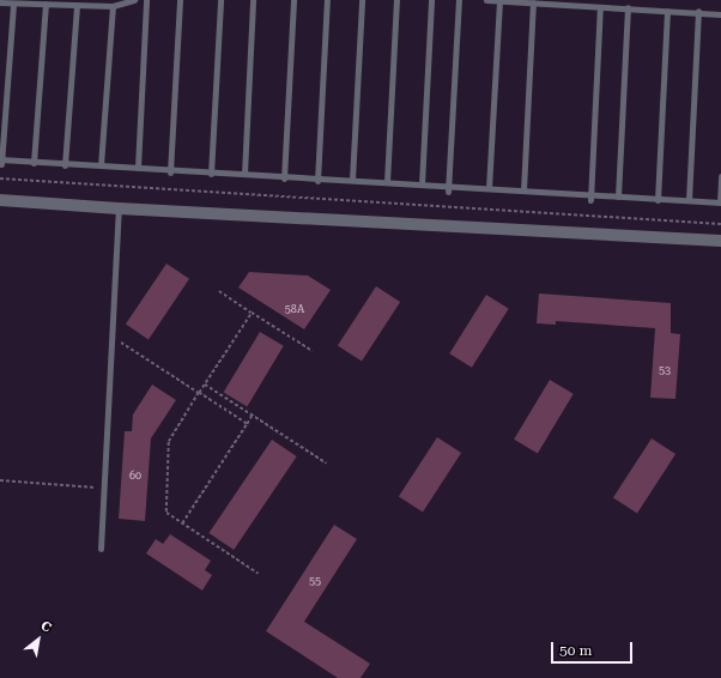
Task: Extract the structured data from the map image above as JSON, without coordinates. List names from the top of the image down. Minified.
{"house_numbers":["58А","53","60","55"],"scale_bar":"50 m","north":"top right"}
